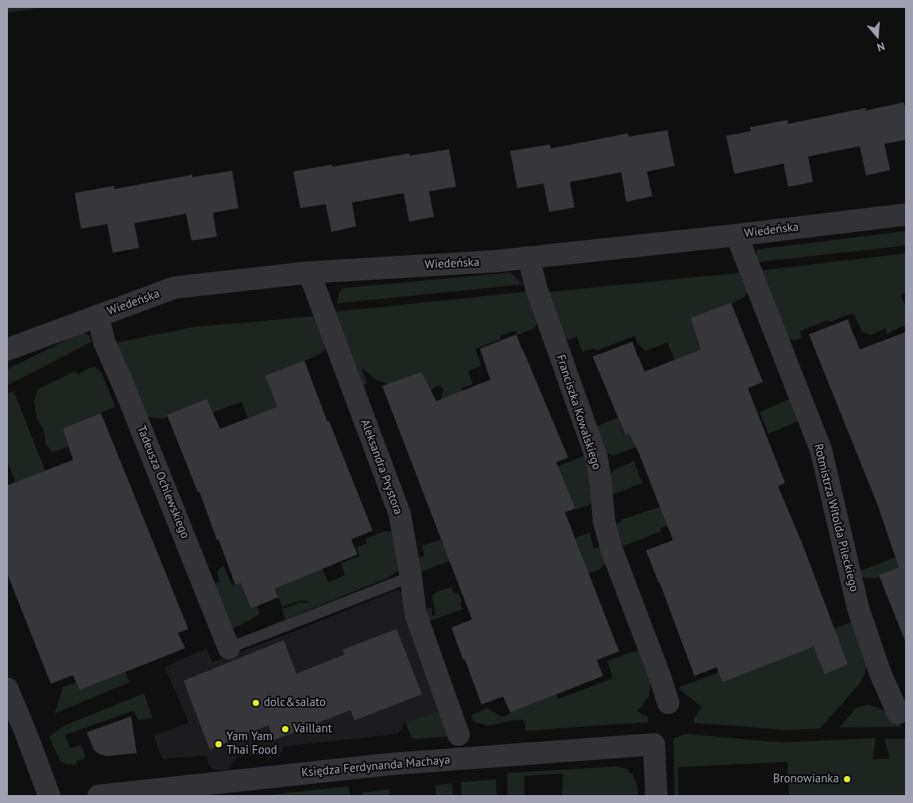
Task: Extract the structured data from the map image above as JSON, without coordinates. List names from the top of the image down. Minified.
{"streets":{"street":["Wiedeńska","Franciszka Kowalskiego","Aleksandra Prystora","Tadeusza Ochlewskiego","Rotmistrza Witolda Pileckiego","Księdza Ferdynanda Machaya"]},"crossings":[["Wiedeńska","Franciszka Kowalskiego"],["Wiedeńska","Aleksandra Prystora"],["Wiedeńska","Tadeusza Ochlewskiego"],["Wiedeńska","Rotmistrza Witolda Pileckiego"]],"places":["dolc&salato","Vaillant","Yam Yam Thai Food","Bronowianka"],"north":"bottom"}
